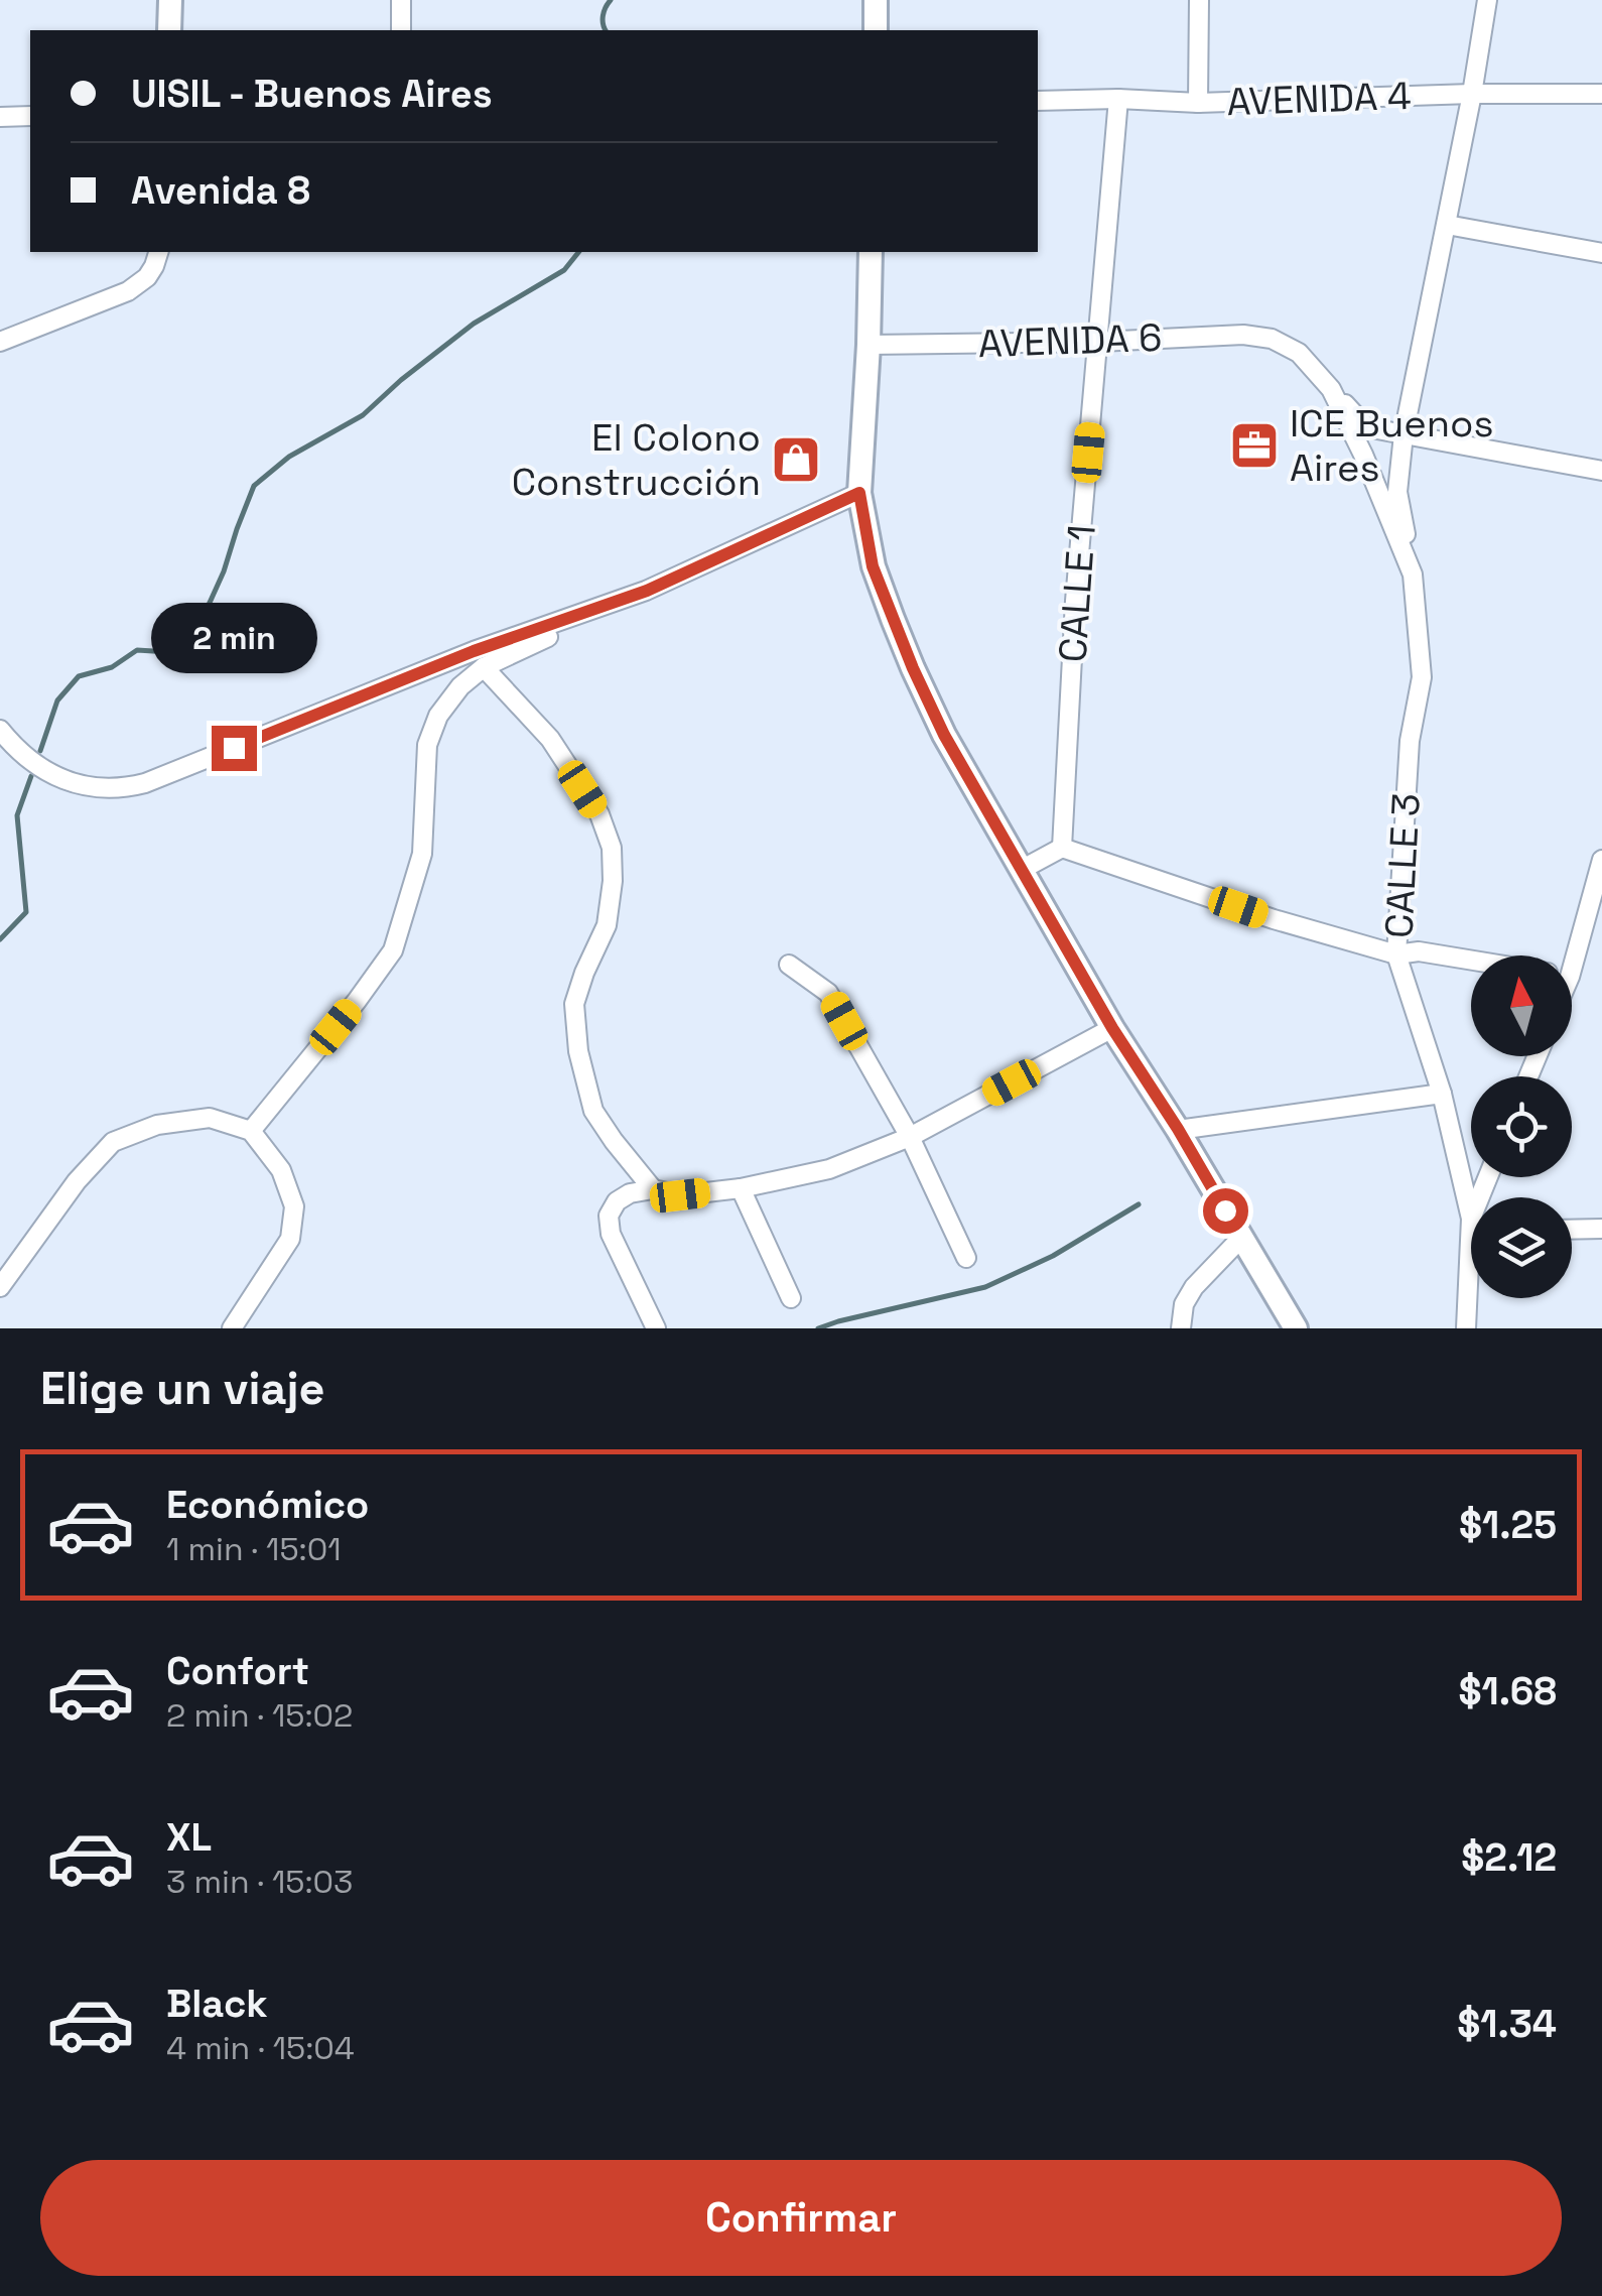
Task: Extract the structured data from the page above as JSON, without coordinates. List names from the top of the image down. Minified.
{"streets":{"street":["AVENIDA 4","AVENIDA 6","CALLE 1","CALLE 3"]},"crossings":[["AVENIDA 4","CALLE 1"],["AVENIDA 4","CALLE 3"],["AVENIDA 6","CALLE 1"],["AVENIDA 6","CALLE 3"]],"places":{"office":["ICE Buenos Aires"],"shop":["El Colono Construcción"]},"north":"top","page":{"banner":["UISIL - Buenos Aires","Avenida 8"],"bubble":"2 min","heading":"Elige un viaje","list":[{"name":"Económico","note":"1 min · 15:01","value":"$1.25"},{"name":"Confort","note":"2 min · 15:02","value":"$1.68"},{"name":"XL","note":"3 min · 15:03","value":"$2.12"},{"name":"Black","note":"4 min · 15:04","value":"$1.34"}],"buttons":"Confirmar"}}
